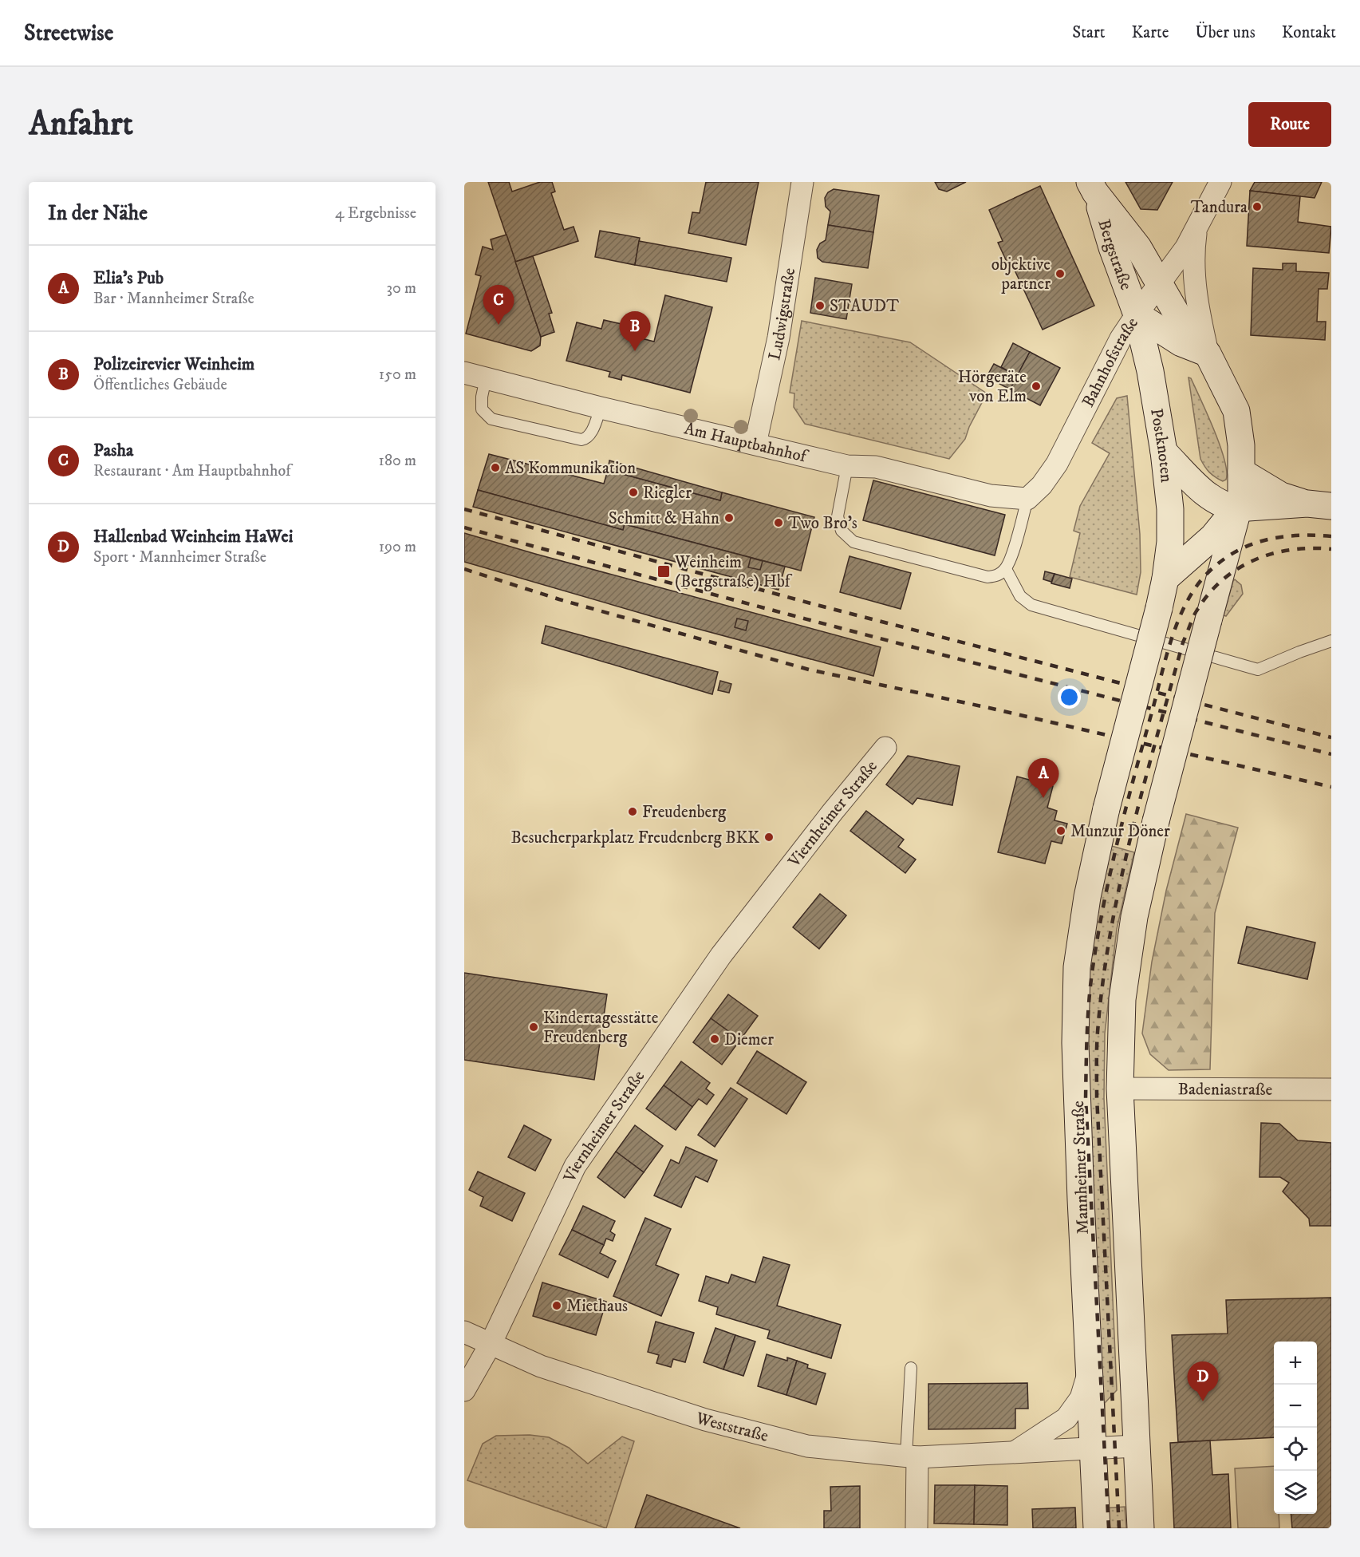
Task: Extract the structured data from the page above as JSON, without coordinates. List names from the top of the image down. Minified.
{"streets":{"main road":["Bergstraße","Postknoten","Mannheimer Straße"],"street":["Ludwigstraße","Bahnhofstraße","Am Hauptbahnhof","Viernheimer Straße","Badeniastraße","Weststraße"]},"crossings":[["Bergstraße","Bahnhofstraße"],["Bergstraße","Postknoten"],["Ludwigstraße","Am Hauptbahnhof"],["Bahnhofstraße","Am Hauptbahnhof"],["Bahnhofstraße","Postknoten"],["Postknoten","Mannheimer Straße"],["Viernheimer Straße","Weststraße"],["Mannheimer Straße","Weststraße"]],"places":{"other":["Tandura","objektive partner","STAUDT","Hörgeräte von Elm","AS Kommunikation","Riegler","Schmitt & Hahn","Two Bro's","Freudenberg","Munzur Döner","Besucherparkplatz Freudenberg BKK","Kindertagesstätte Freudenberg","Diemer","Miethaus"],"transit":["Weinheim (Bergstraße) Hbf"]},"page":{"header":"Streetwise","nav":["Start","Karte","Über uns","Kontakt"],"buttons":"Route","title":"Anfahrt","heading":["In der Nähe","4 Ergebnisse"],"list":[{"mark":"A","name":"Elia's Pub","note":"Bar · Mannheimer Straße","value":"30 m"},{"mark":"B","name":"Polizeirevier Weinheim","note":"Öffentliches Gebäude","value":"150 m"},{"mark":"C","name":"Pasha","note":"Restaurant · Am Hauptbahnhof","value":"180 m"},{"mark":"D","name":"Hallenbad Weinheim HaWei","note":"Sport · Mannheimer Straße","value":"190 m"}],"pins":["C","B","A","D"],"map_buttons":["+","−"]}}
